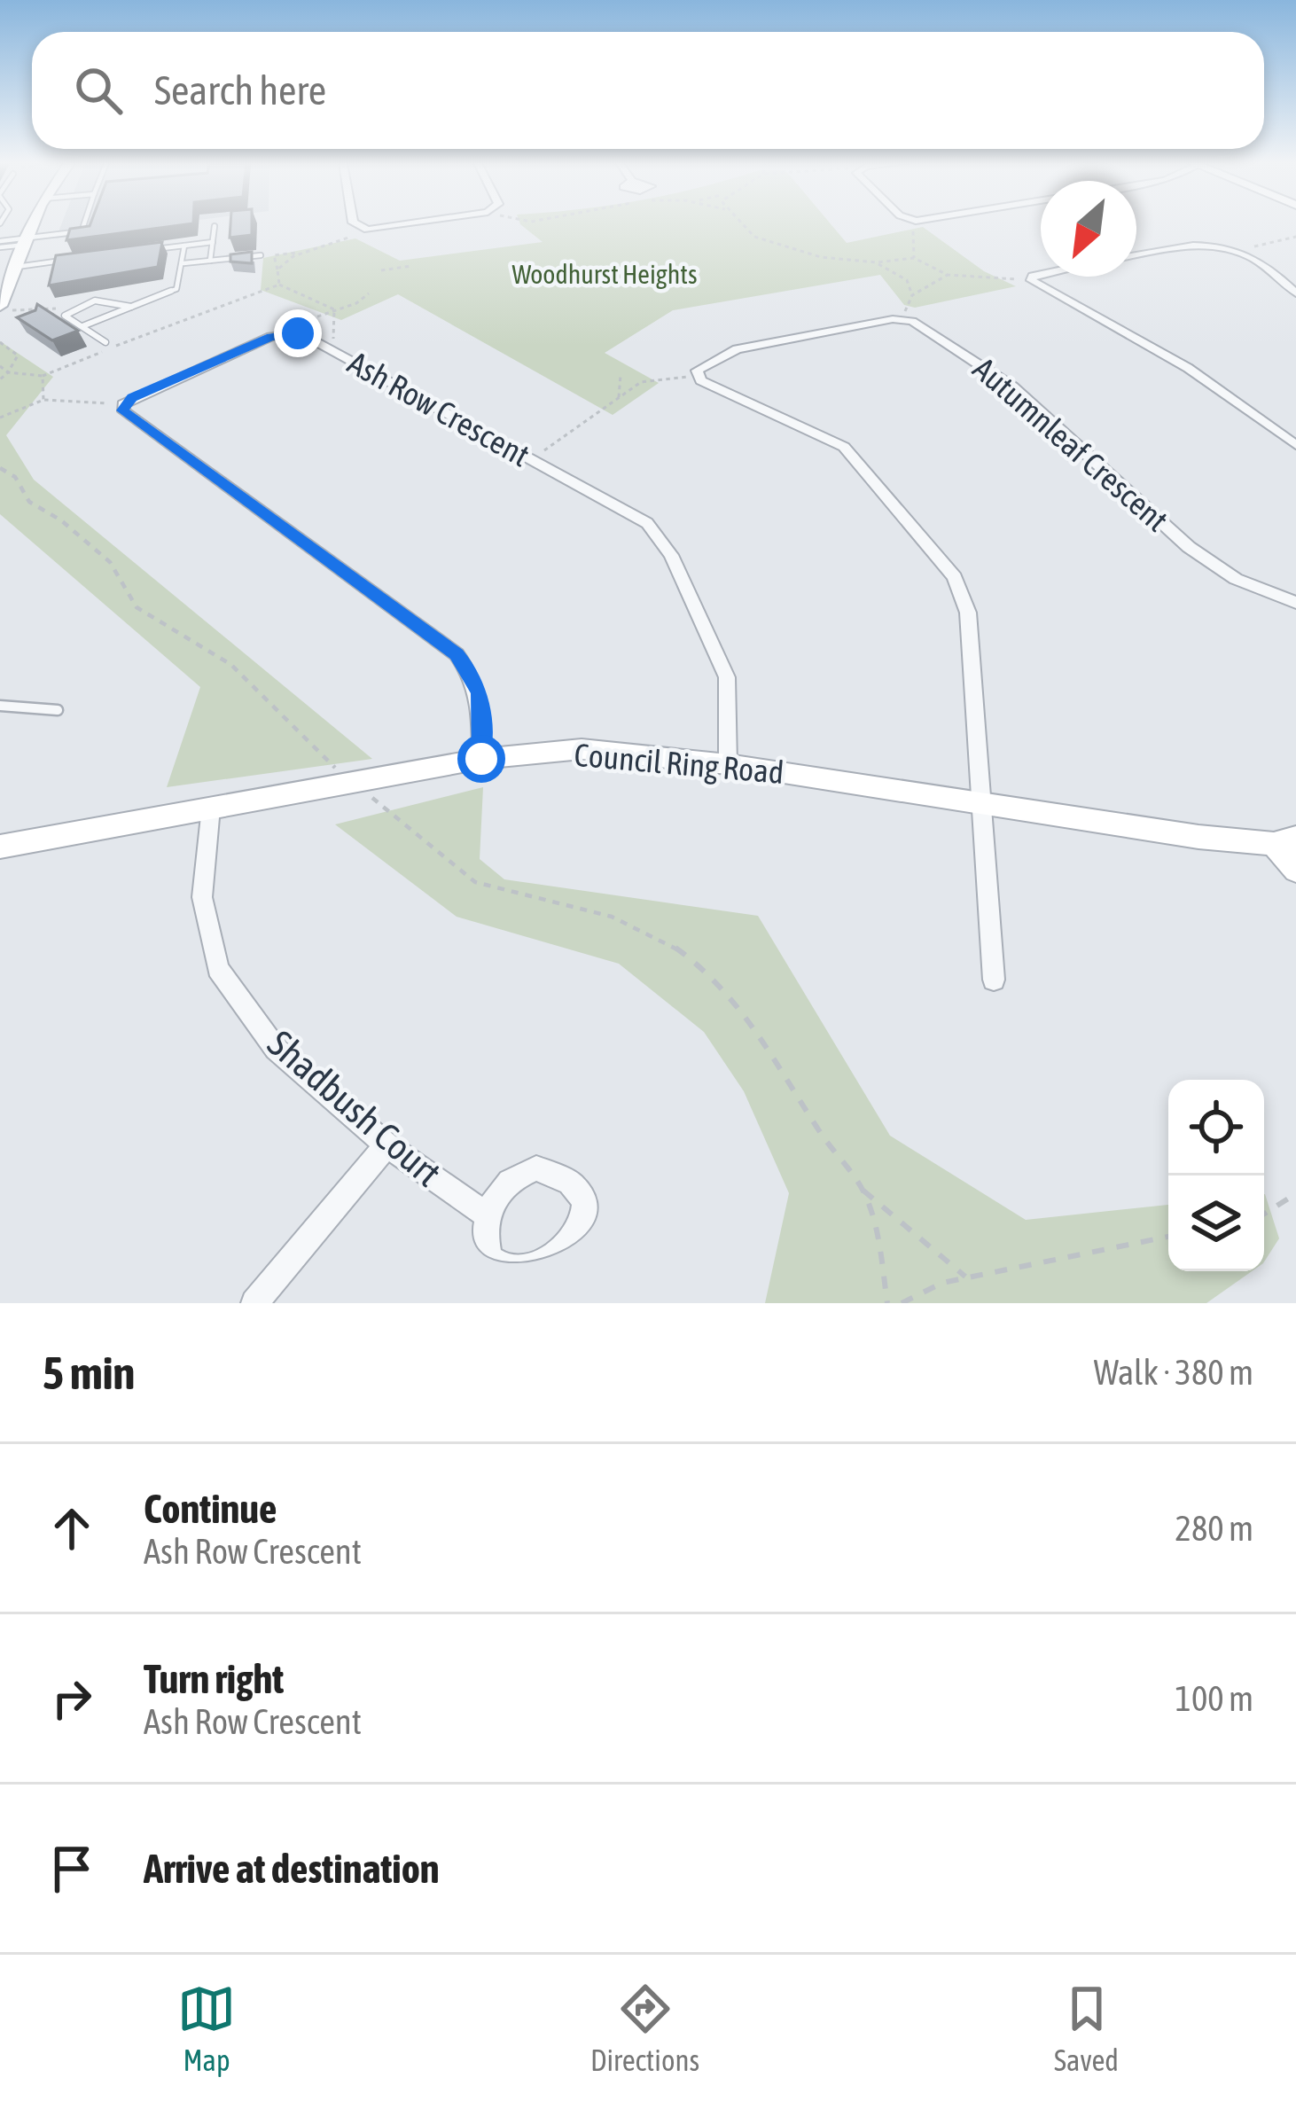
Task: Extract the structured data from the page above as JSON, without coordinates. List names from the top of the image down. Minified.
{"streets":{"street":["Ash Row Crescent","Autumnleaf Crescent","Council Ring Road","Shadbush Court"]},"crossings":[["Ash Row Crescent","Council Ring Road"],["Council Ring Road","Shadbush Court"]],"parks":["Woodhurst Heights"],"north":"bottom left","page":{"search":"Search here","heading":["5 min","Walk · 380 m"],"list":[["Continue","Ash Row Crescent","280 m"],["Turn right","Ash Row Crescent","100 m"],"Arrive at destination"],"nav":["Map","Directions","Saved"]}}
